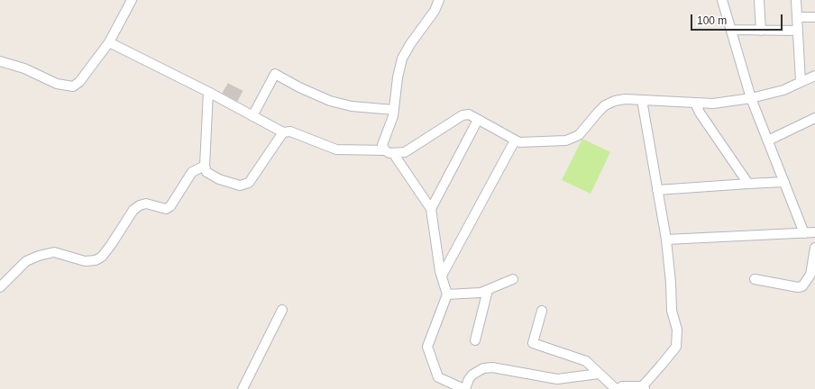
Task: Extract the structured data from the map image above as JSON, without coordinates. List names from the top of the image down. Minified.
{"scale_bar":"100 m"}
